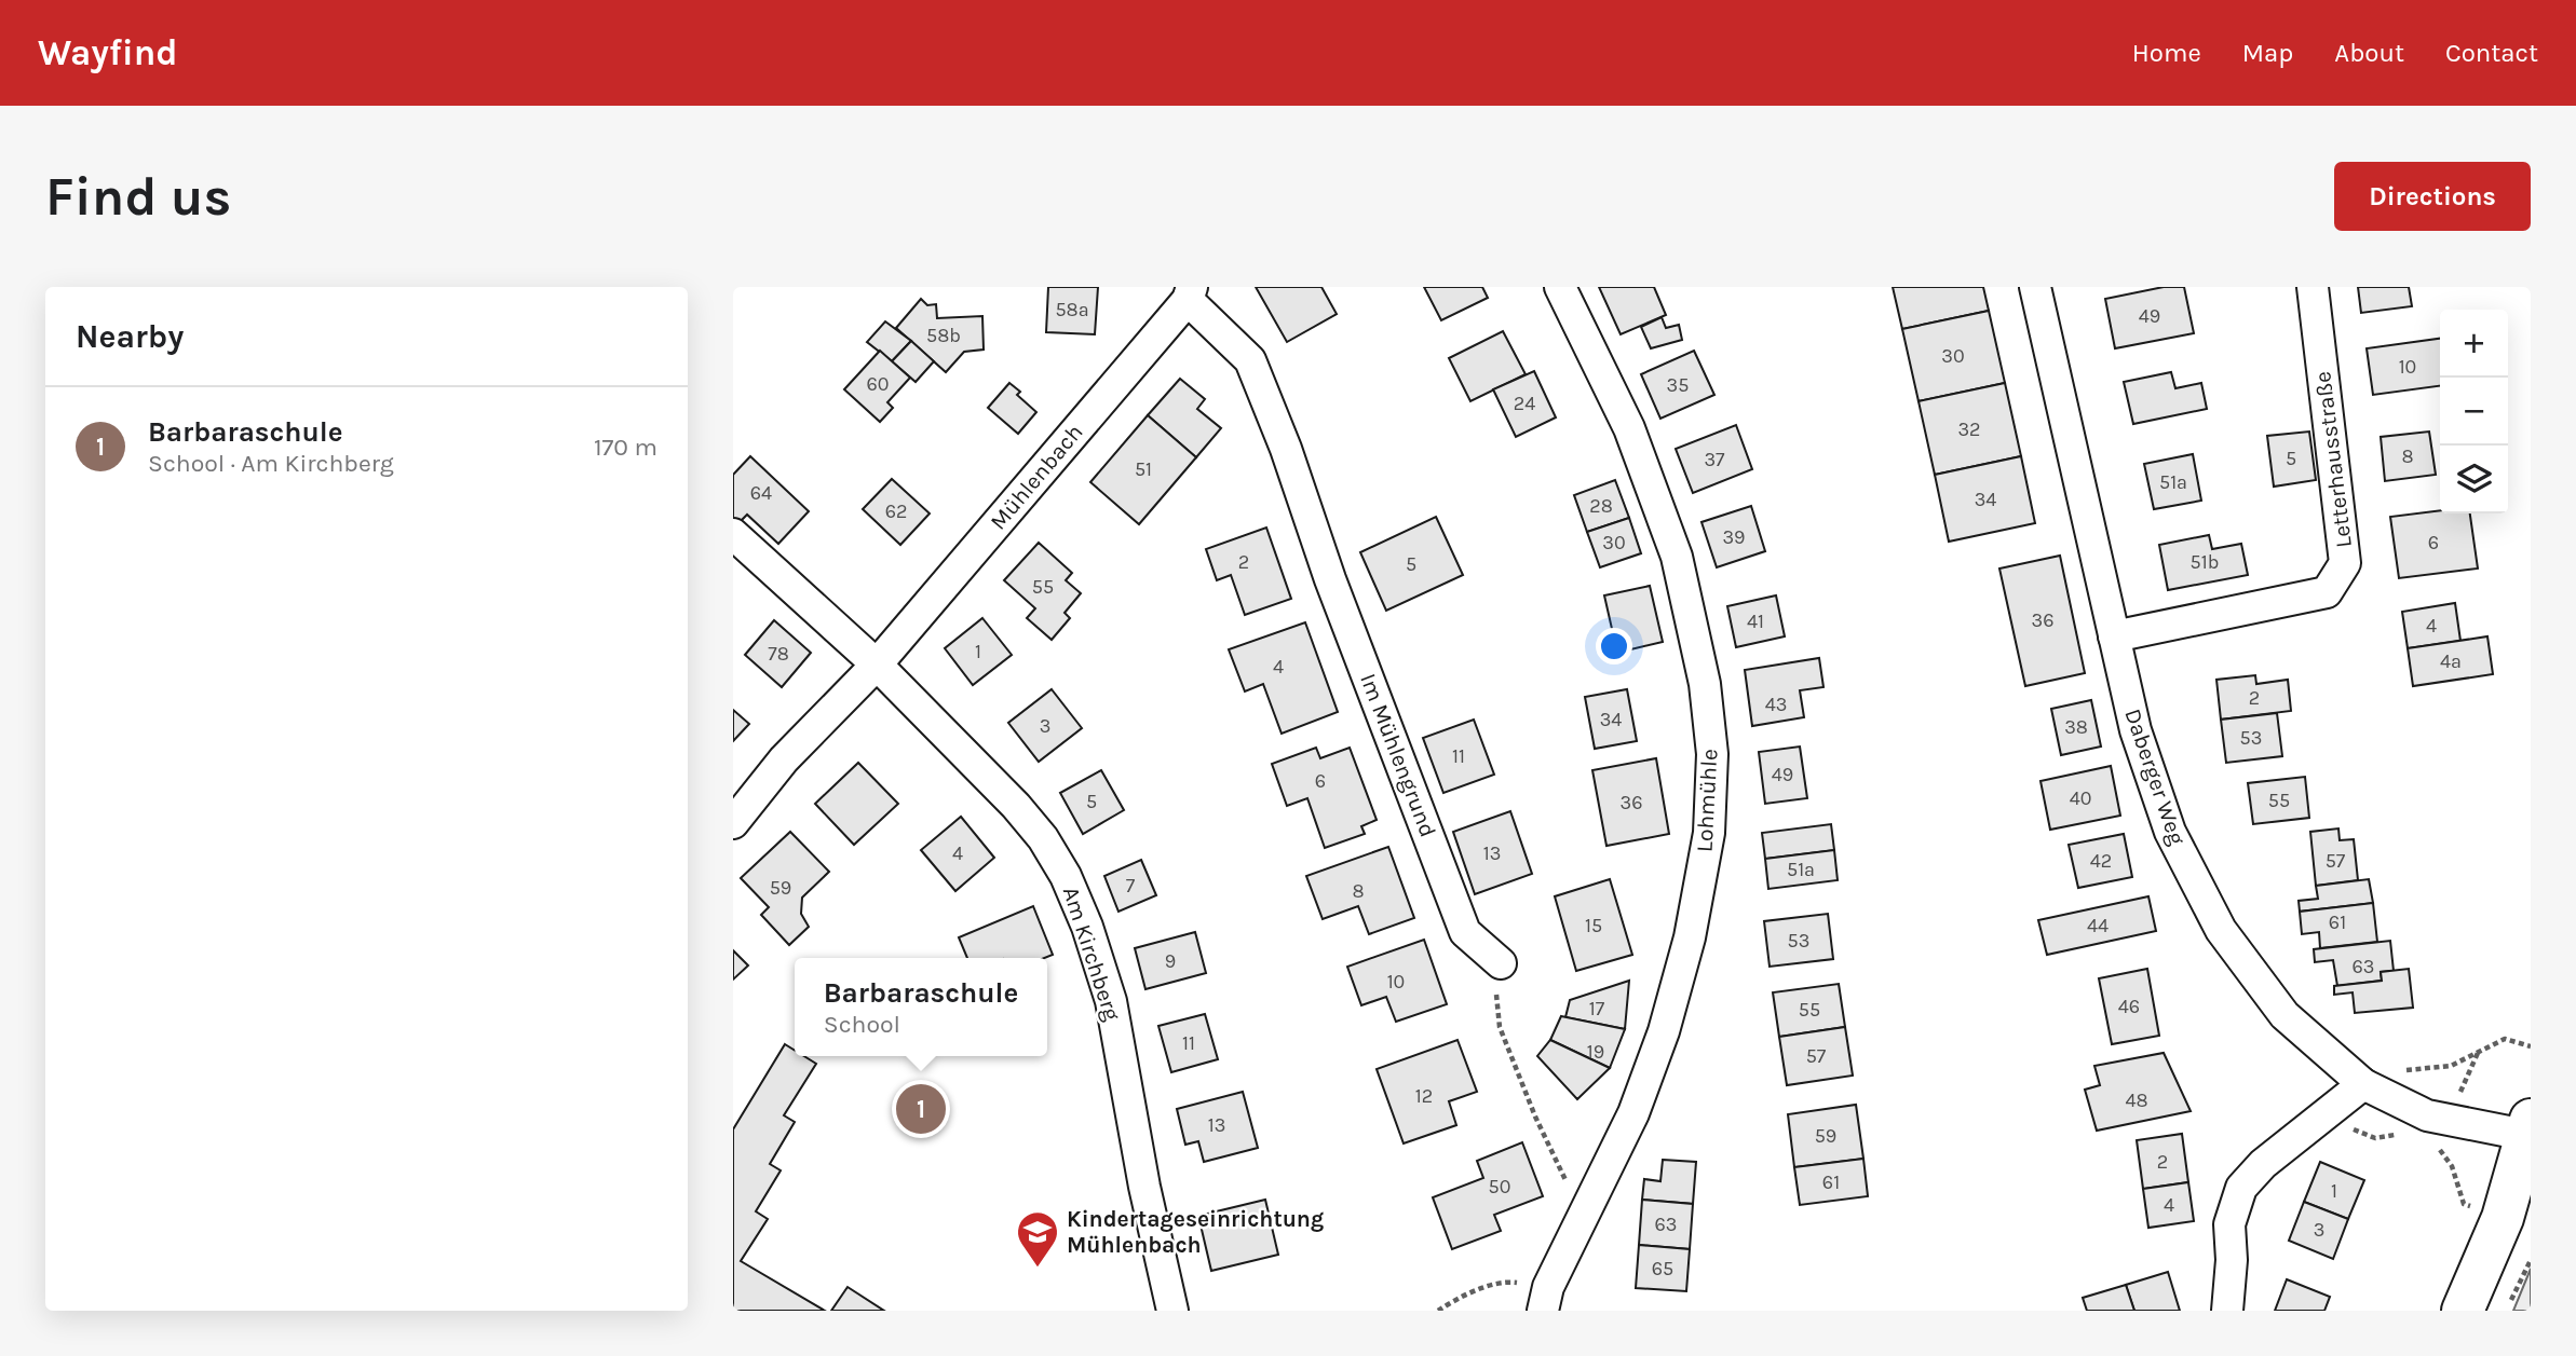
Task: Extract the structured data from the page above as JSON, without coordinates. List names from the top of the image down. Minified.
{"streets":{"street":["Letterhausstraße","Mühlenbach","Im Mühlengrund","Daberger Weg","Lohmühle","Am Kirchberg"]},"crossings":[["Letterhausstraße","Daberger Weg"],["Mühlenbach","Im Mühlengrund"],["Mühlenbach","Am Kirchberg"]],"places":{"school or university":["Kindertageseinrichtung Mühlenbach"]},"house_numbers":["58a","49","58b","30","10","60","35","24","32","8","5","37","51","51a","64","34","28","62","39","30","6","2","51b","5","55","36","41","4","1","78","4a","4","2","43","34","3","38","53","11","49","6","40","55","5","36","4","13","42","57","51a","7","59","8","61","15","44","53","9","63","10","46","17","55","11","19","57","12","48","13","59","2","61","50","1","4","63","3","65"],"page":{"header":"Wayfind","nav":["Home","Map","About","Contact"],"buttons":"Directions","title":"Find us","heading":"Nearby","map_buttons":["+","−"],"list":[{"mark":"1","name":"Barbaraschule","note":"School · Am Kirchberg","value":"170 m"}],"popup":["Barbaraschule","School"],"pins":"1"}}
